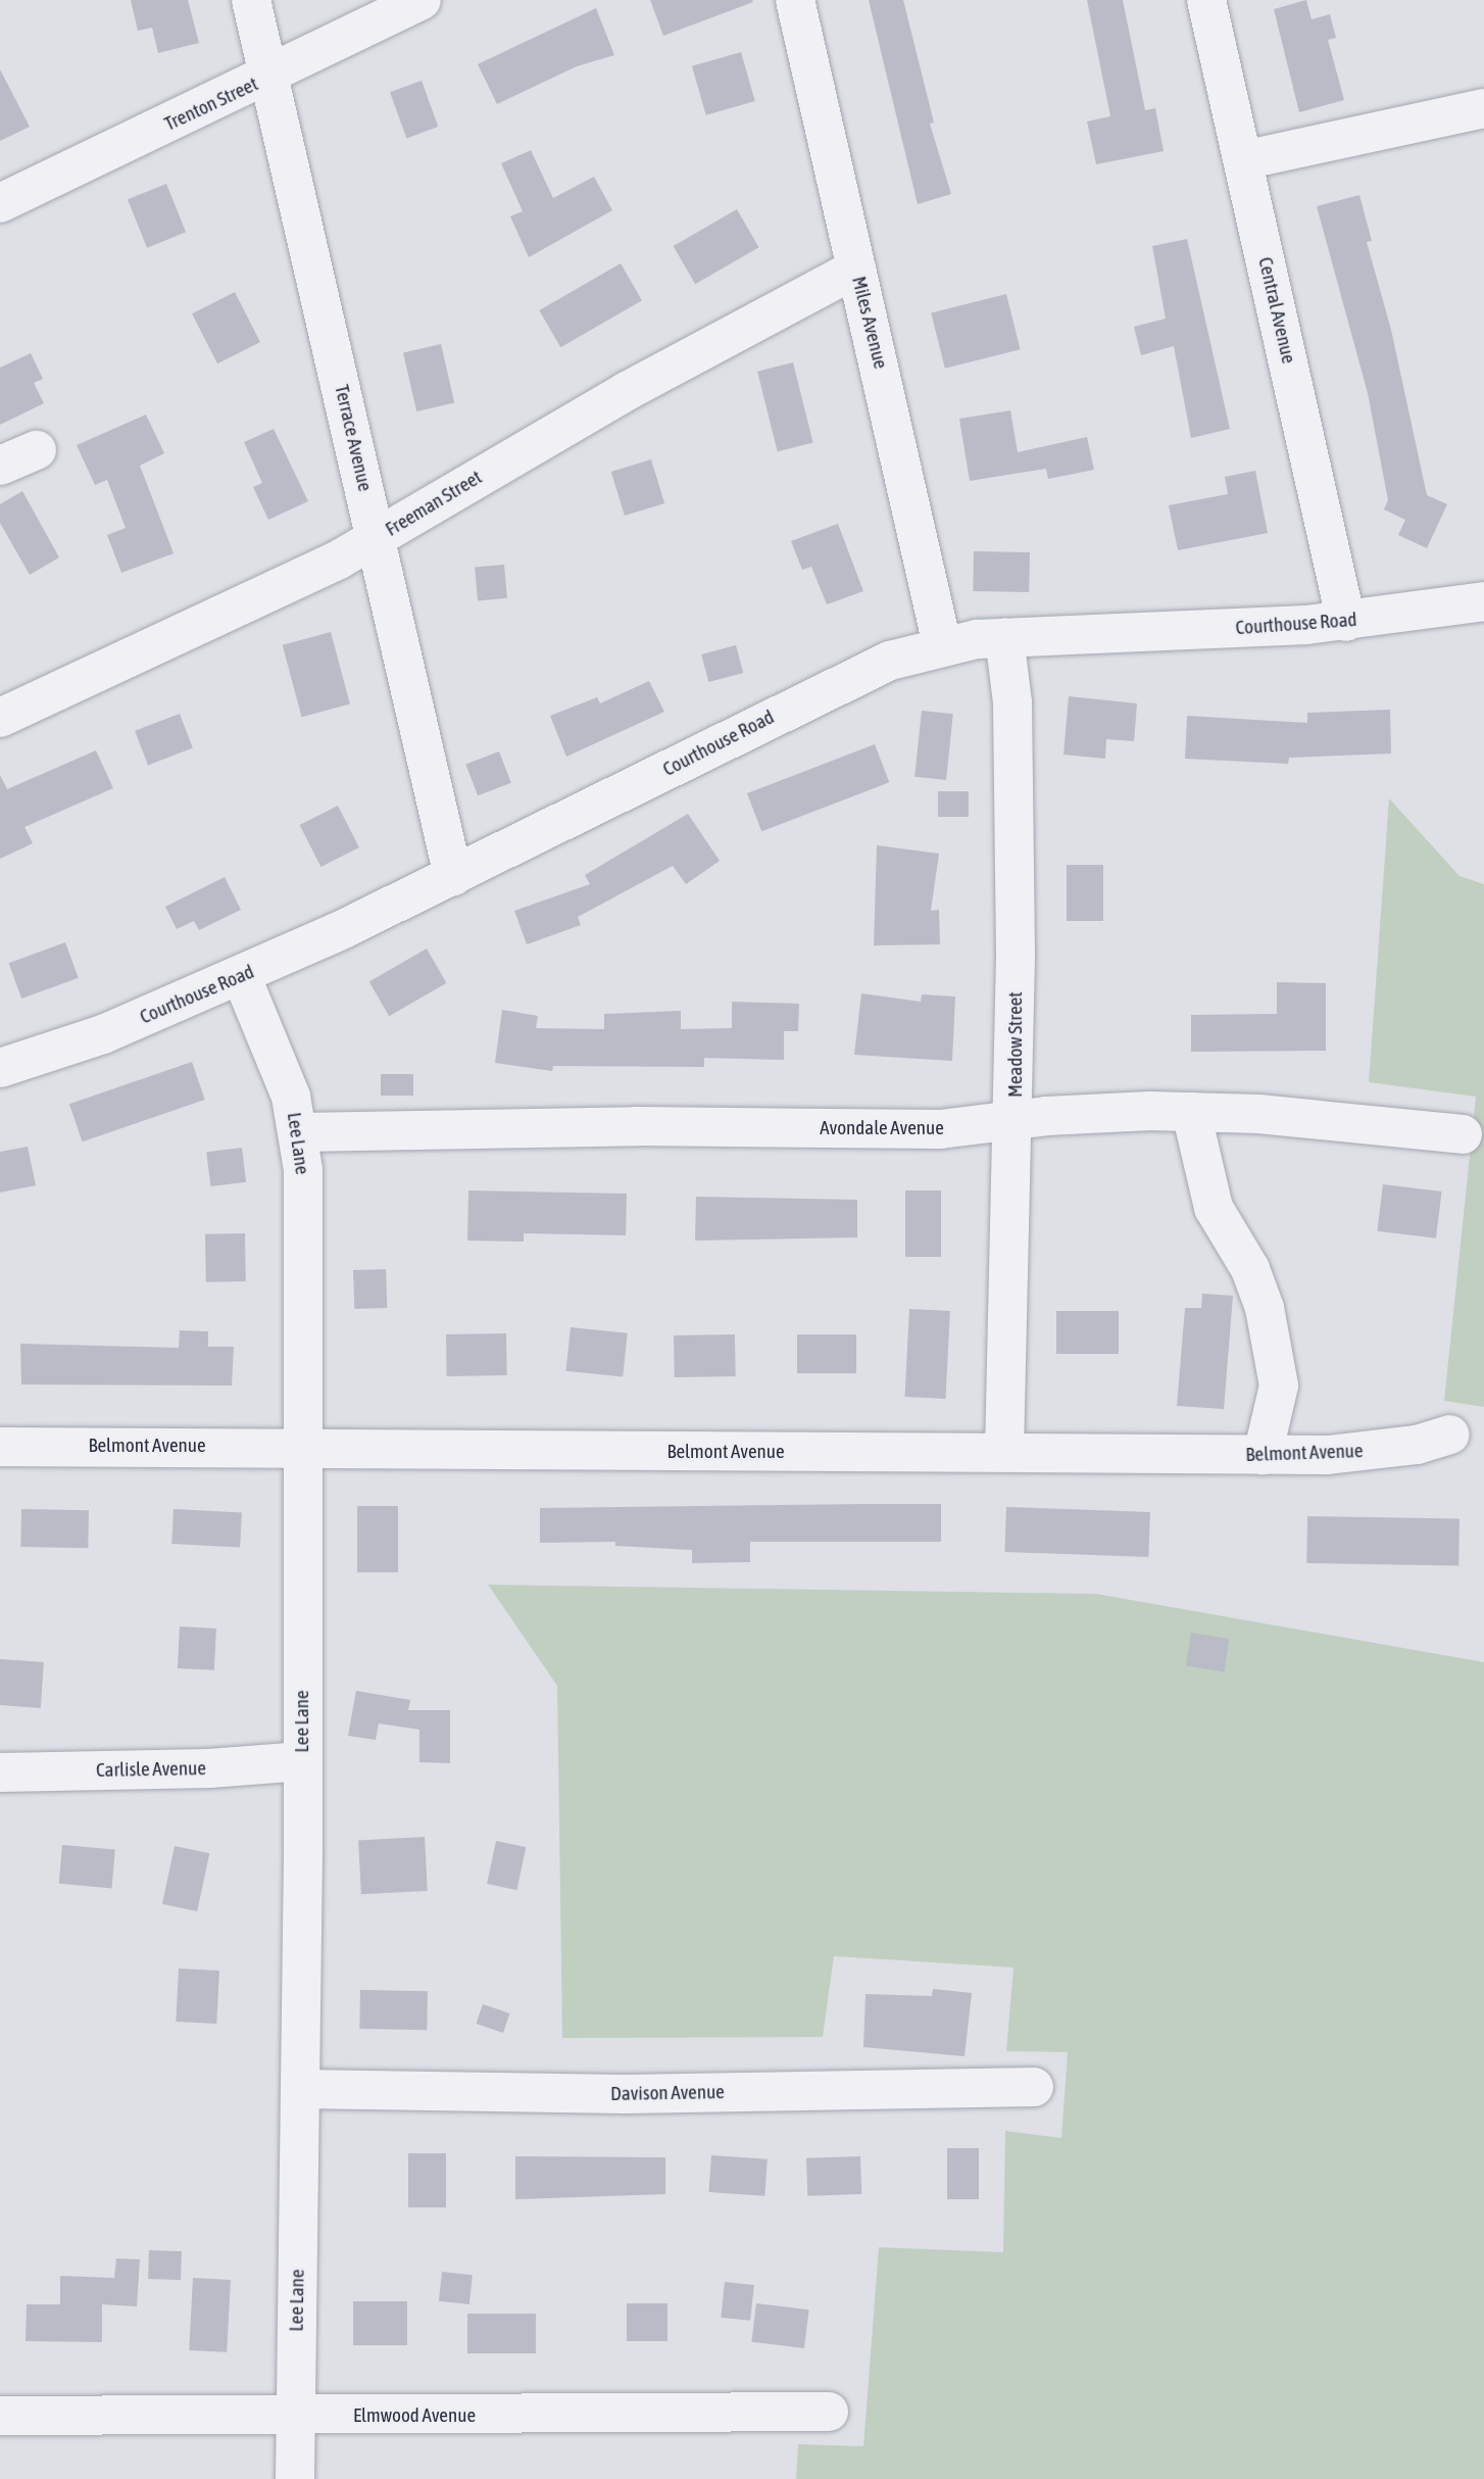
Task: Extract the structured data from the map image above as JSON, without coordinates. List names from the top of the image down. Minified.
{"streets":{"street":["Trenton Street","Central Avenue","Miles Avenue","Terrace Avenue","Freeman Street","Courthouse Road","Meadow Street","Avondale Avenue","Lee Lane","Belmont Avenue","Carlisle Avenue","Davison Avenue","Elmwood Avenue"]},"crossings":[["Trenton Street","Terrace Avenue"],["Central Avenue","Courthouse Road"],["Miles Avenue","Freeman Street"],["Miles Avenue","Courthouse Road"],["Terrace Avenue","Freeman Street"],["Terrace Avenue","Courthouse Road"],["Courthouse Road","Meadow Street"],["Courthouse Road","Lee Lane"],["Meadow Street","Avondale Avenue"],["Meadow Street","Belmont Avenue"],["Avondale Avenue","Lee Lane"],["Lee Lane","Belmont Avenue"],["Lee Lane","Carlisle Avenue"],["Lee Lane","Davison Avenue"],["Lee Lane","Elmwood Avenue"]]}
